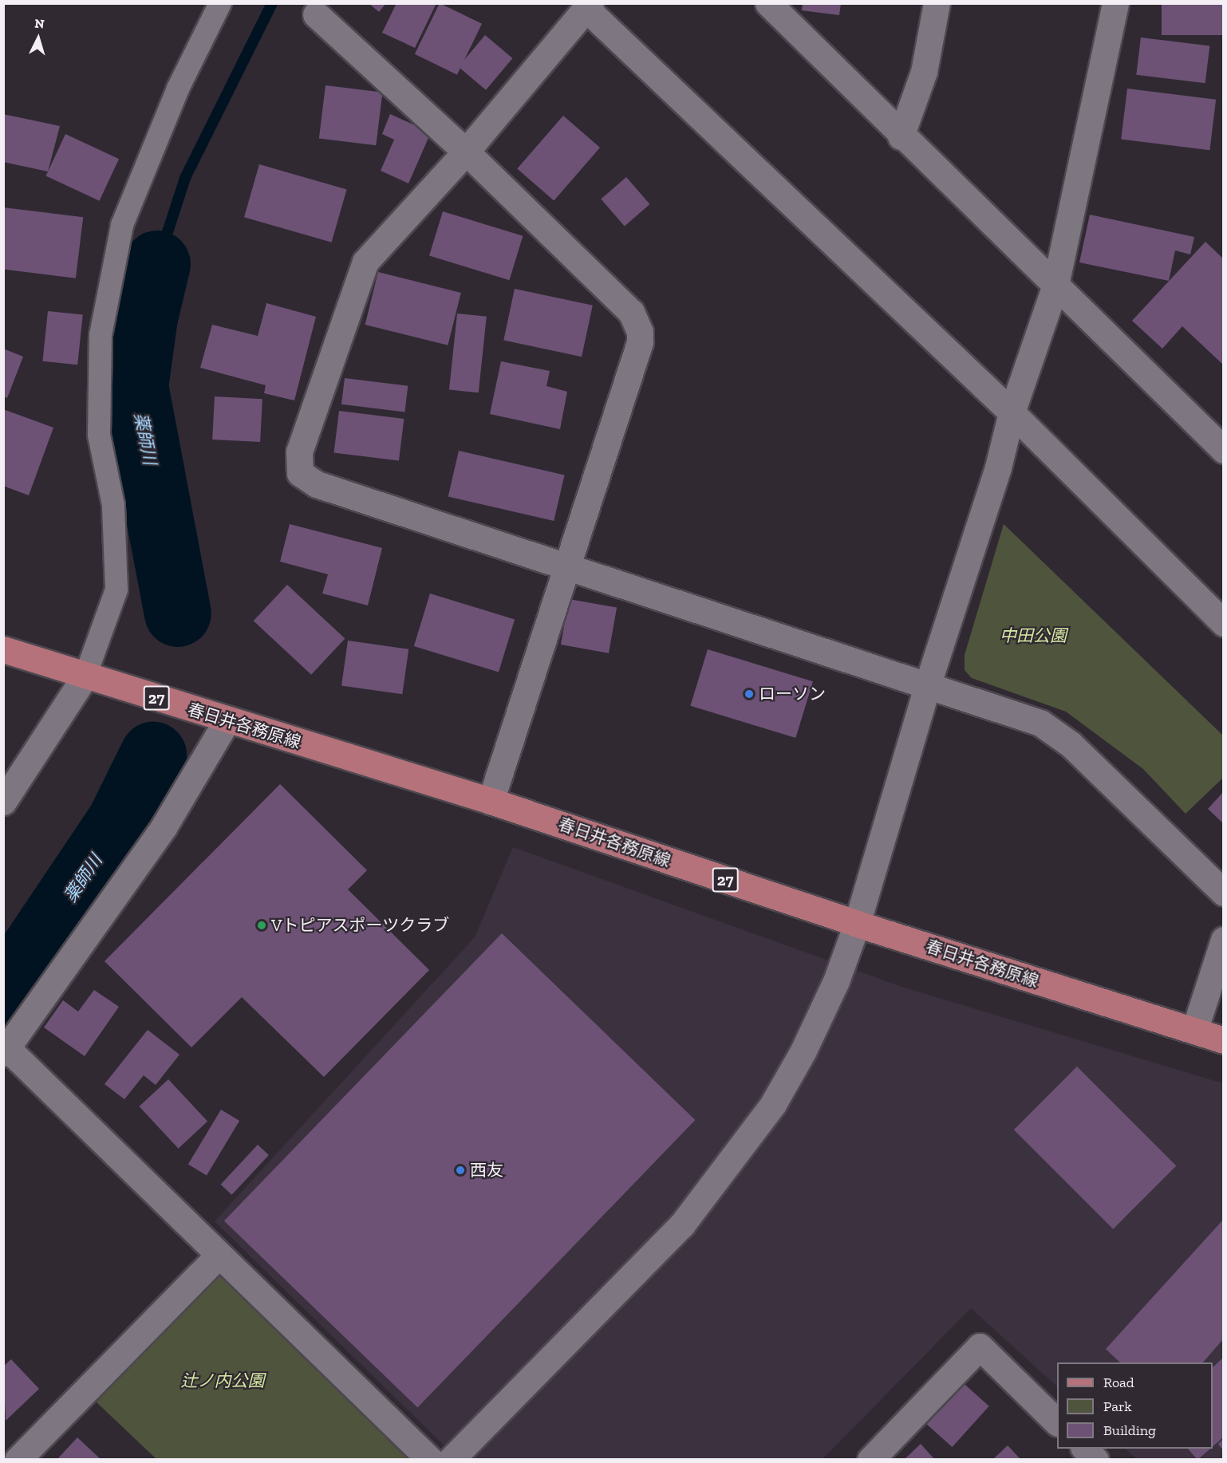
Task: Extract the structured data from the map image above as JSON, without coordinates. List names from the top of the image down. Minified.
{"streets":{"main road":["27","春日井各務原線"]},"water":["薬師川"],"parks":["中田公園","辻ノ内公園"],"places":["ローソン","Vトピアスポーツクラブ","西友"],"legend":["Road","Park","Building"],"north":"top"}
